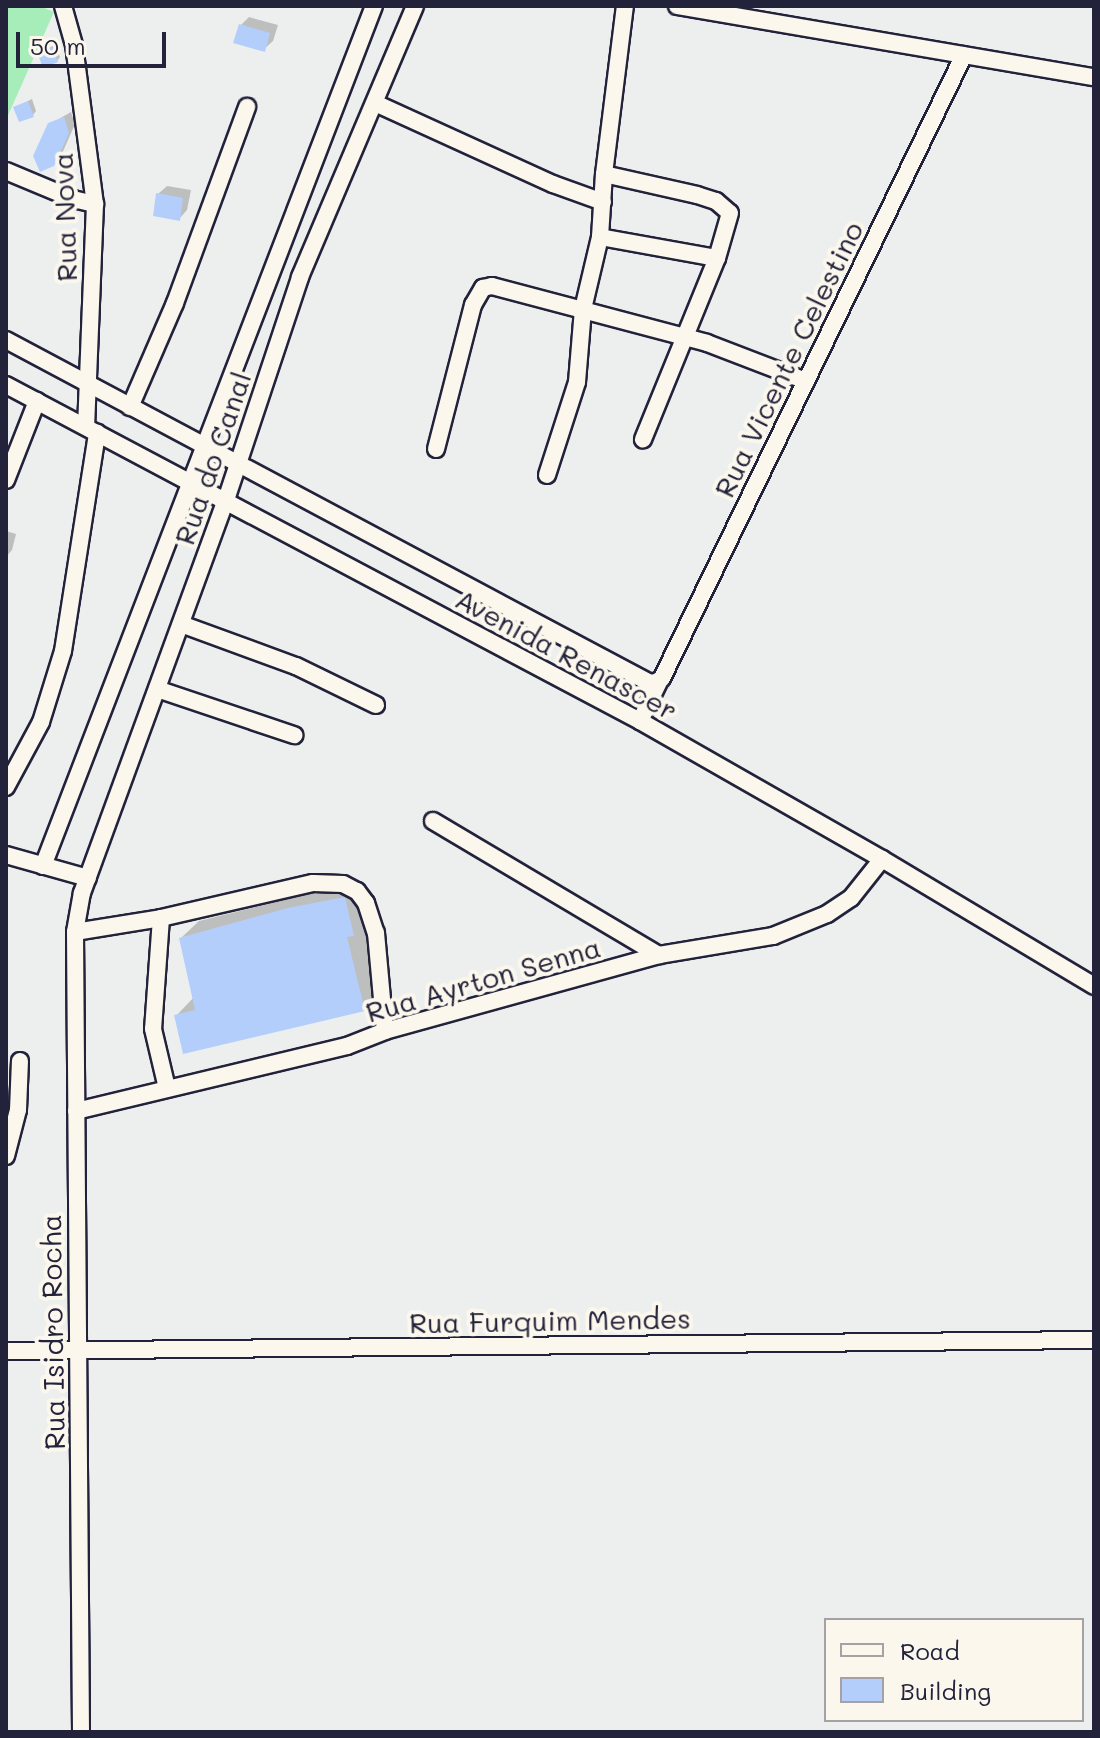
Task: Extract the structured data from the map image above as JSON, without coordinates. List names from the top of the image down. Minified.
{"streets":{"street":["Rua Nova","Rua Vicente Celestino","Rua do Canal","Avenida Renascer","Rua Ayrton Senna","Rua Furquim Mendes","Rua Isidro Rocha"]},"crossings":[["Rua Nova","Avenida Renascer"],["Rua Vicente Celestino","Avenida Renascer"],["Rua do Canal","Avenida Renascer"],["Rua do Canal","Rua Isidro Rocha"],["Avenida Renascer","Rua Ayrton Senna"],["Rua Ayrton Senna","Rua Isidro Rocha"],["Rua Furquim Mendes","Rua Isidro Rocha"]],"legend":["Road","Building"],"scale_bar":"50 m"}
